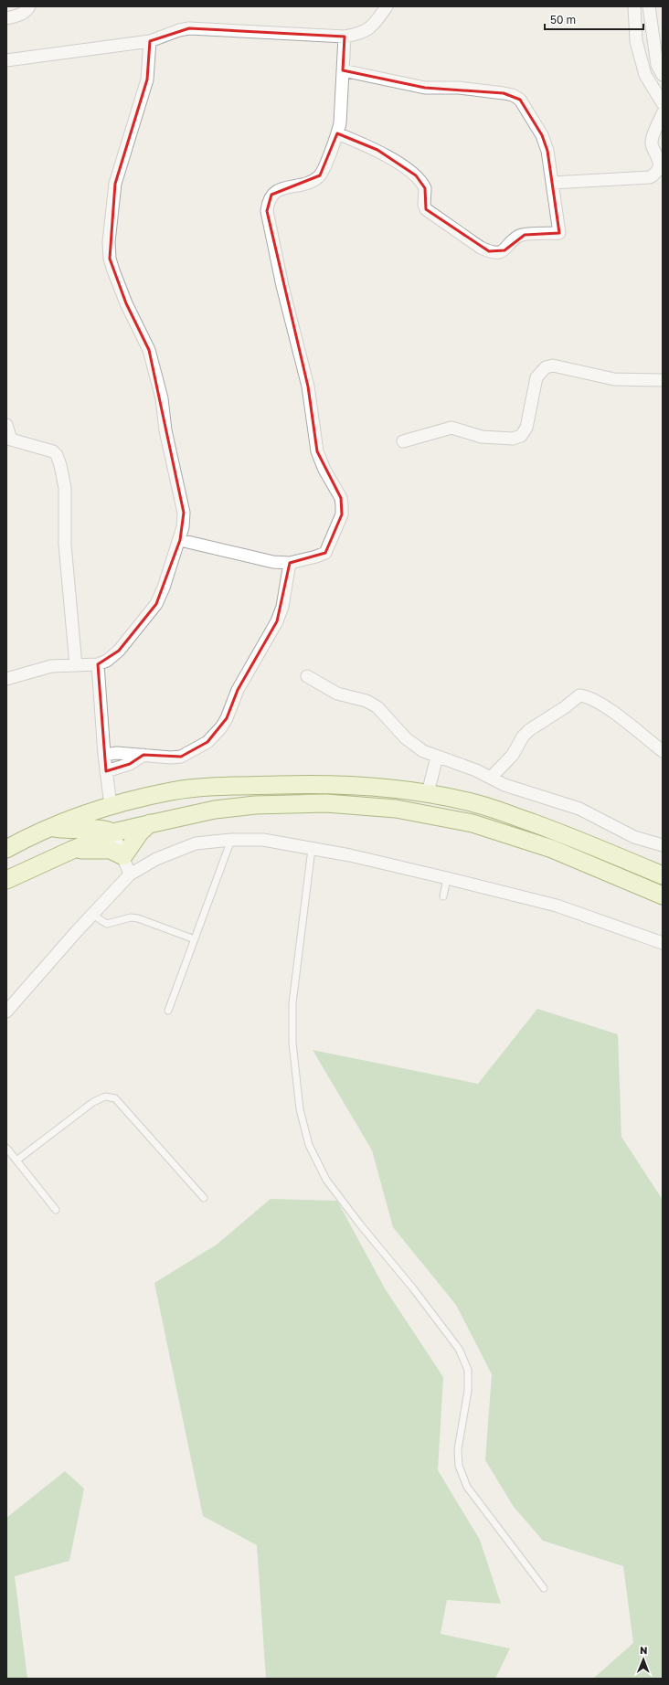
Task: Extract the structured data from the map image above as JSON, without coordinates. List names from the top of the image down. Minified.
{"scale_bar":"50 m","north":"top"}
